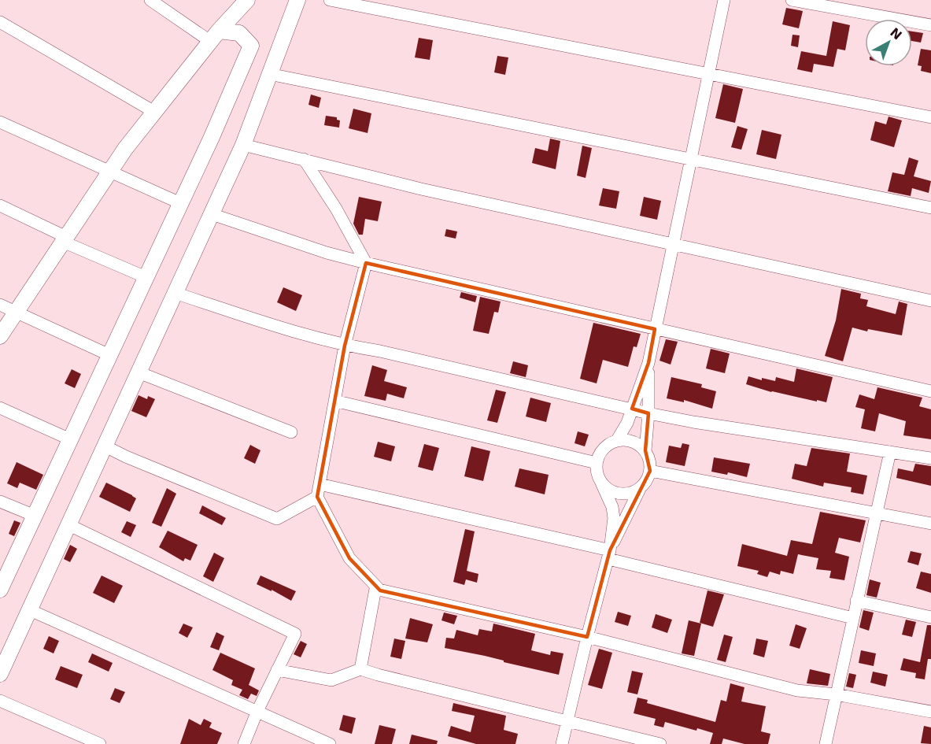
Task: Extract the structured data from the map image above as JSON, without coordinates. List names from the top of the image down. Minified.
{"north":"top right"}
